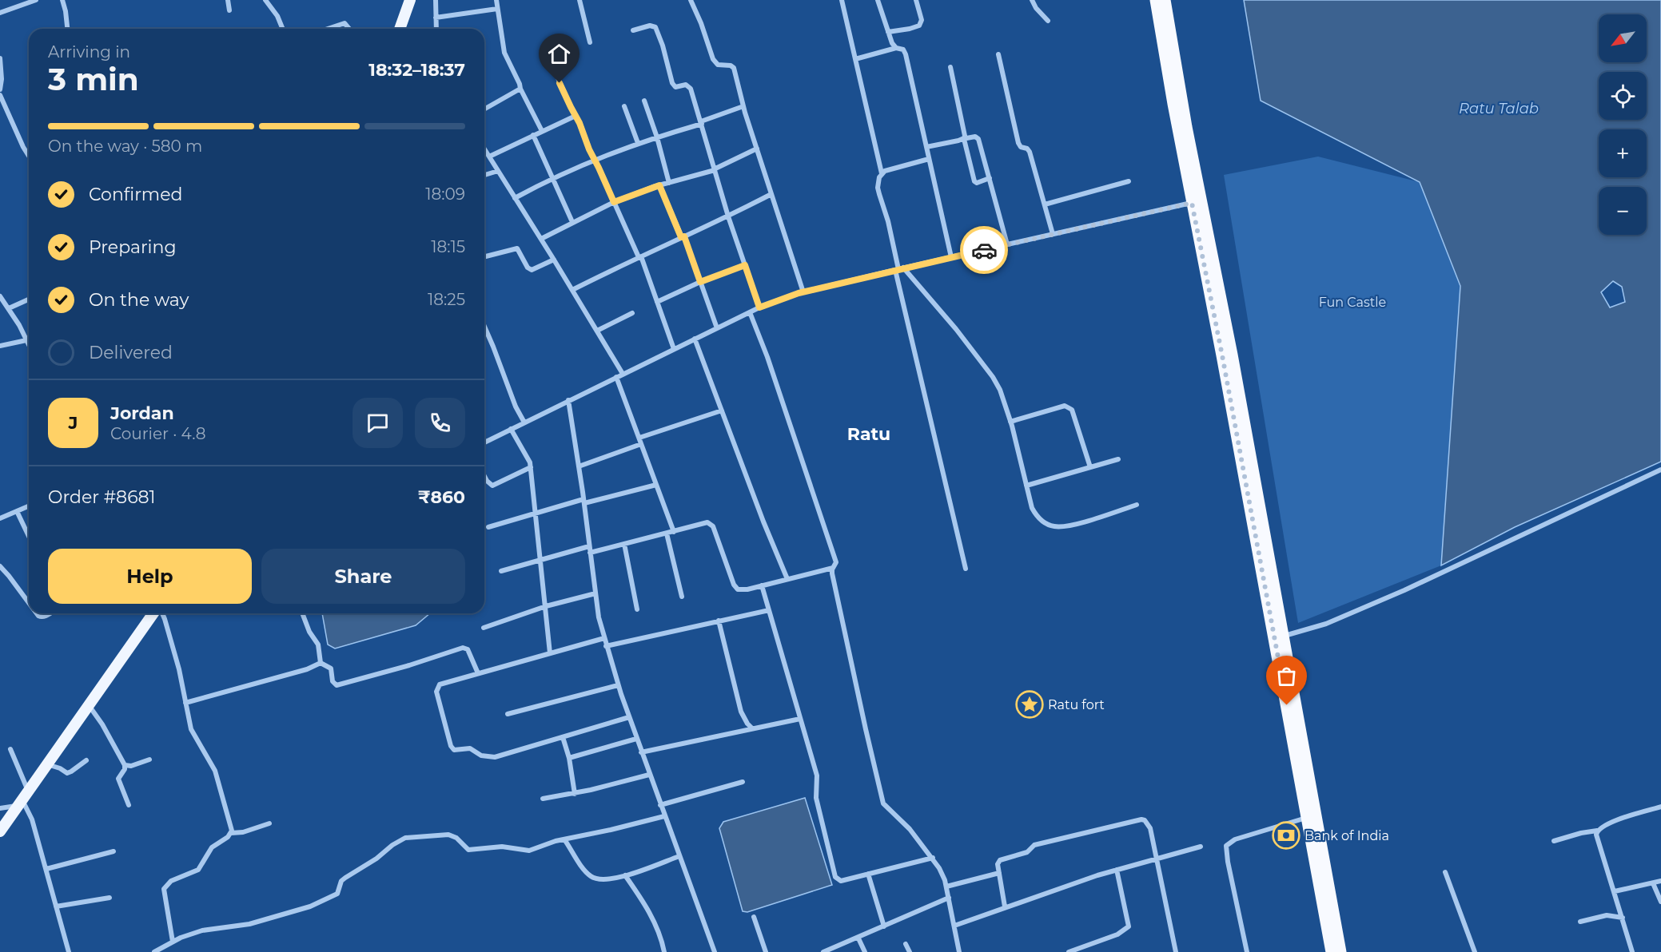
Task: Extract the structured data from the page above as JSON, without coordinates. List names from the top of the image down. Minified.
{"districts":["Ratu"],"water":["Ratu Talab"],"parks":["Fun Castle"],"places":{"place":["Ratu fort"],"bank":["Bank of India"]},"north":"bottom left","page":{"map_buttons":["+","−"],"heading":["3 min","Arriving in","18:32–18:37"],"panel":["Jordan","Courier · 4.8","Order #8681","₹860"],"bar":"On the way · 580 m","list":[["Confirmed","18:09"],["Preparing","18:15"],["On the way","18:25"],"Delivered"],"round":"J","buttons":["Help","Share"]}}
